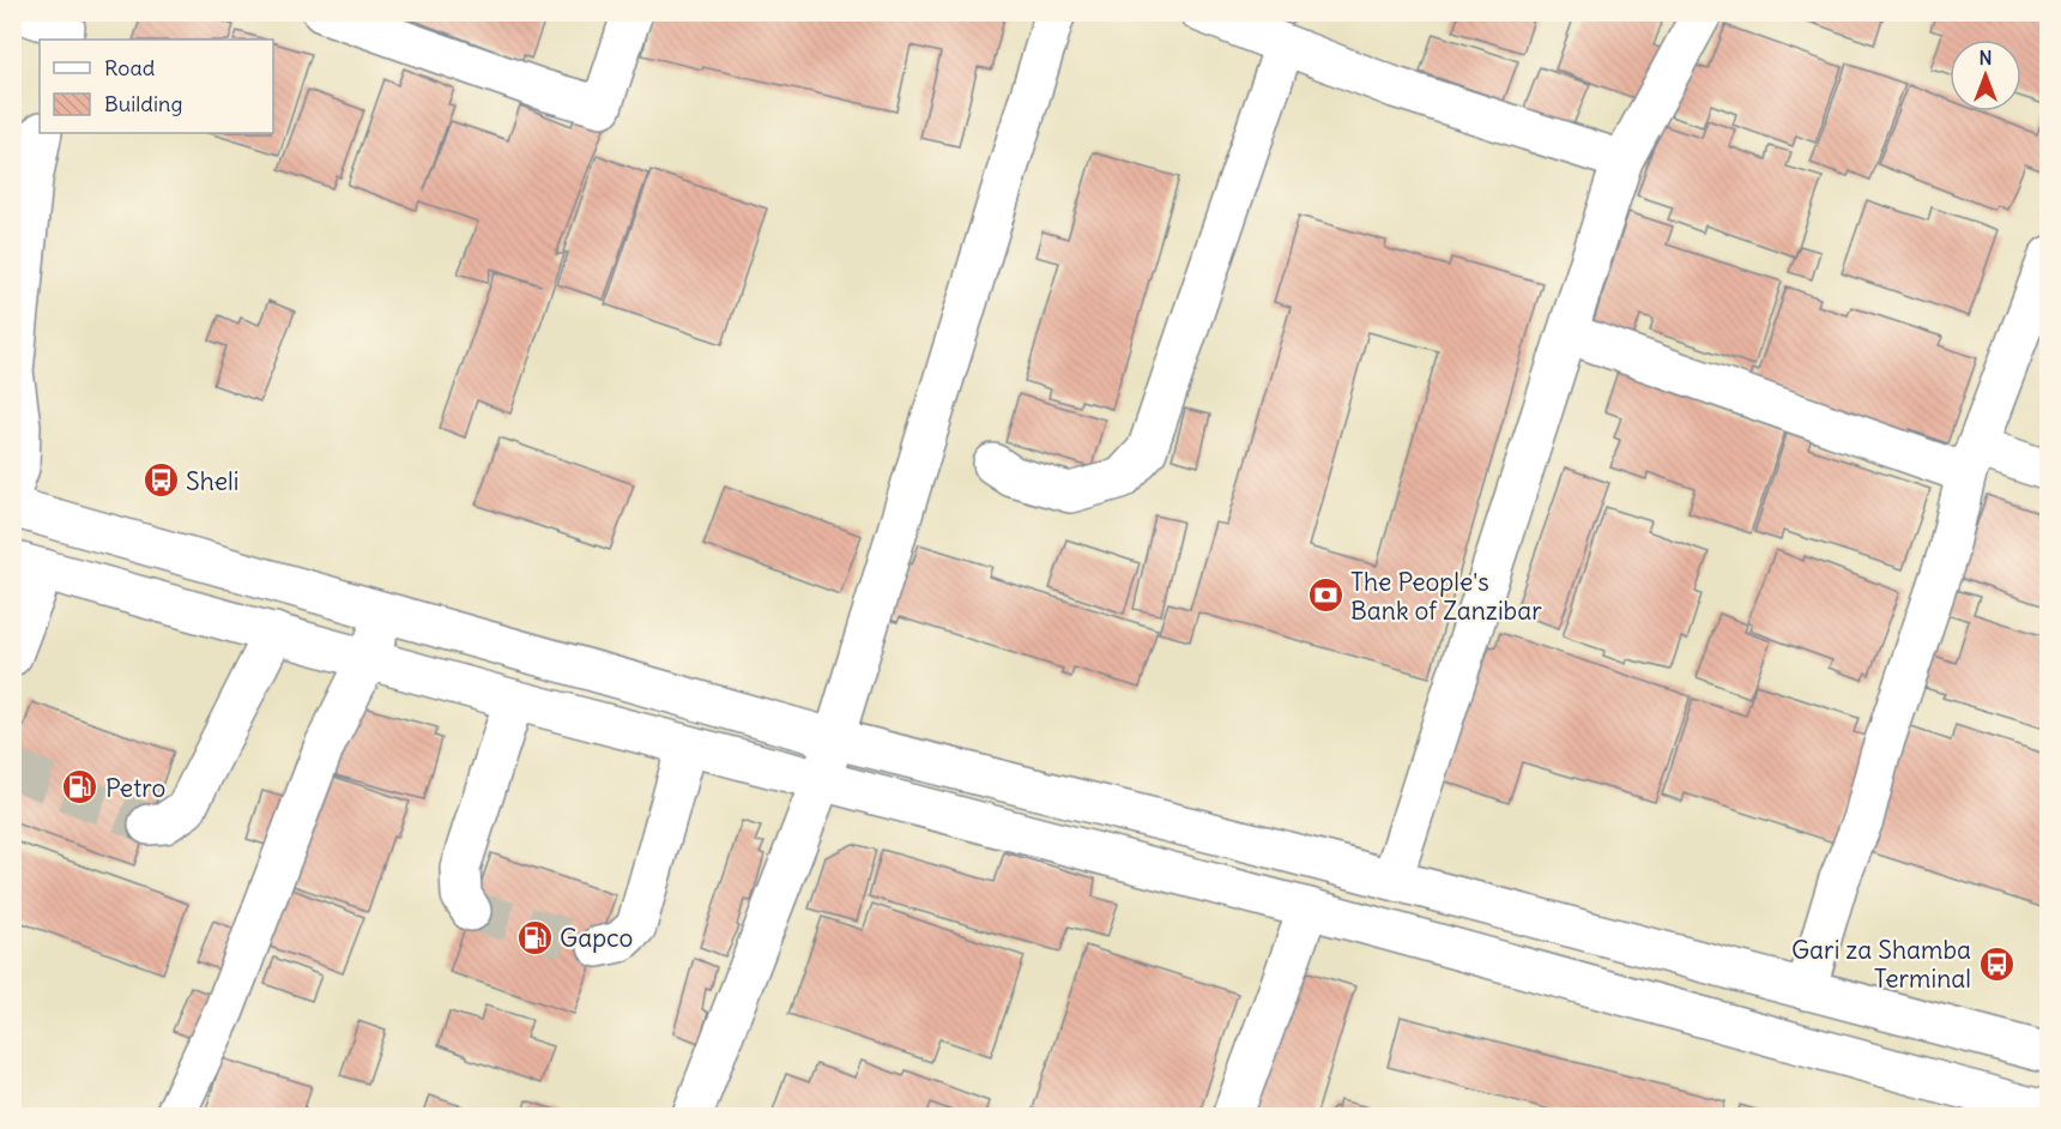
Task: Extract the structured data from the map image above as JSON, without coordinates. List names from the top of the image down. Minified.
{"places":{"bus stop":["Sheli","Gari za Shamba Terminal"],"bank":["The People's Bank of Zanzibar"],"fuel station":["Petro","Gapco"]},"legend":["Road","Building"],"north":"top"}
